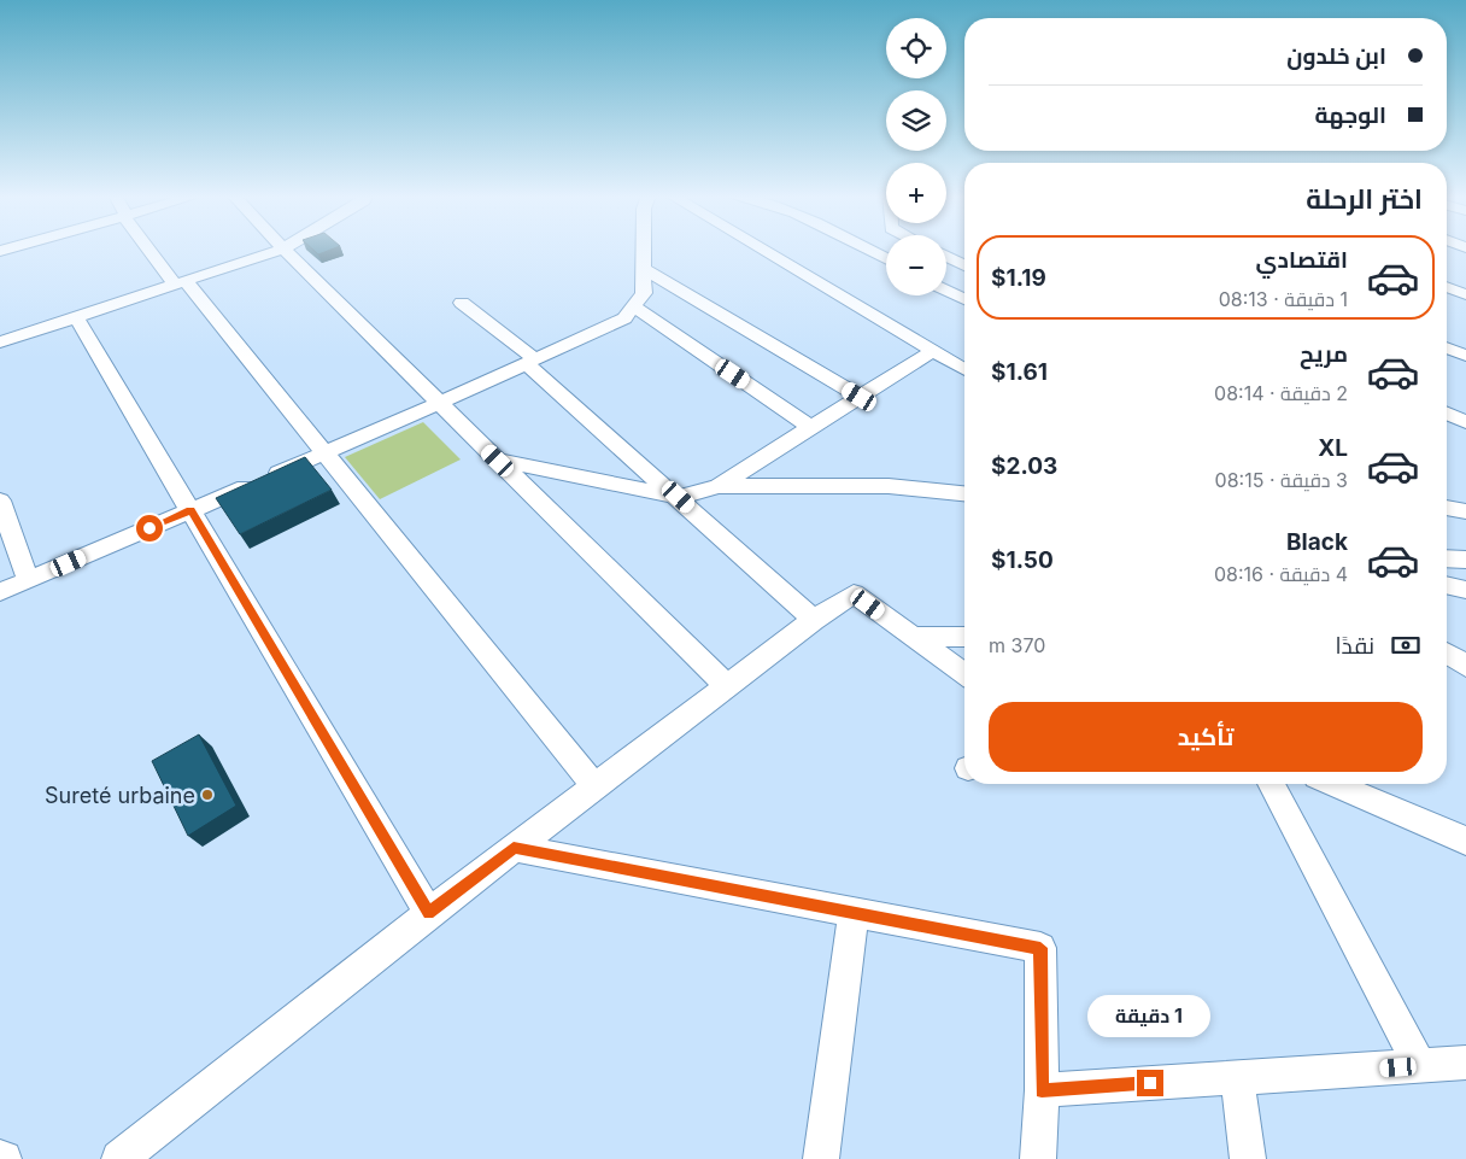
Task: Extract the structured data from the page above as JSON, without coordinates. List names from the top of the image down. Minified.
{"places":["Sureté urbaine"],"page":{"map_buttons":["+","−"],"banner":["ابن خلدون","الوجهة"],"heading":"اختر الرحلة","list":[{"name":"اقتصادي","note":"1 دقيقة · 08:13","value":"$1.19"},{"name":"مريح","note":"2 دقيقة · 08:14","value":"$1.61"},{"name":"XL","note":"3 دقيقة · 08:15","value":"$2.03"},{"name":"Black","note":"4 دقيقة · 08:16","value":"$1.50"}],"pay":["نقدًا","370 m"],"buttons":"تأكيد","bubble":"1 دقيقة"}}
